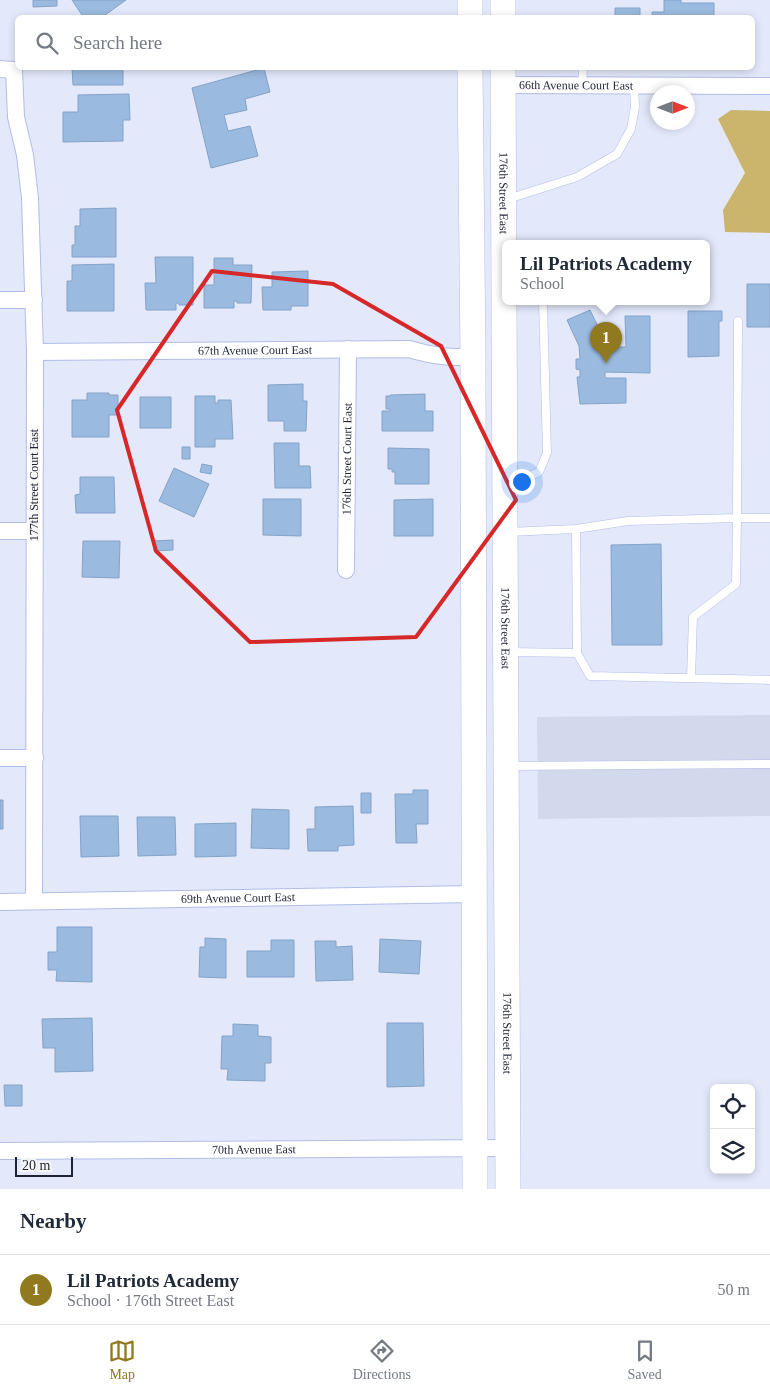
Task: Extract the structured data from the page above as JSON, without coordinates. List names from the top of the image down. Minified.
{"streets":{"main road":["176th Street East"],"street":["66th Avenue Court East","67th Avenue Court East","176th Street Court East","177th Street Court East","69th Avenue Court East","70th Avenue East"]},"crossings":[["66th Avenue Court East","176th Street East"],["176th Street East","70th Avenue East"],["67th Avenue Court East","176th Street Court East"],["67th Avenue Court East","177th Street Court East"],["177th Street Court East","69th Avenue Court East"]],"scale_bar":"20 m","north":"right","page":{"search":"Search here","popup":["Lil Patriots Academy","School"],"pins":"1","scale":"20 m","heading":"Nearby","list":[{"mark":"1","name":"Lil Patriots Academy","note":"School · 176th Street East","value":"50 m"}],"nav":["Map","Directions","Saved"]}}
